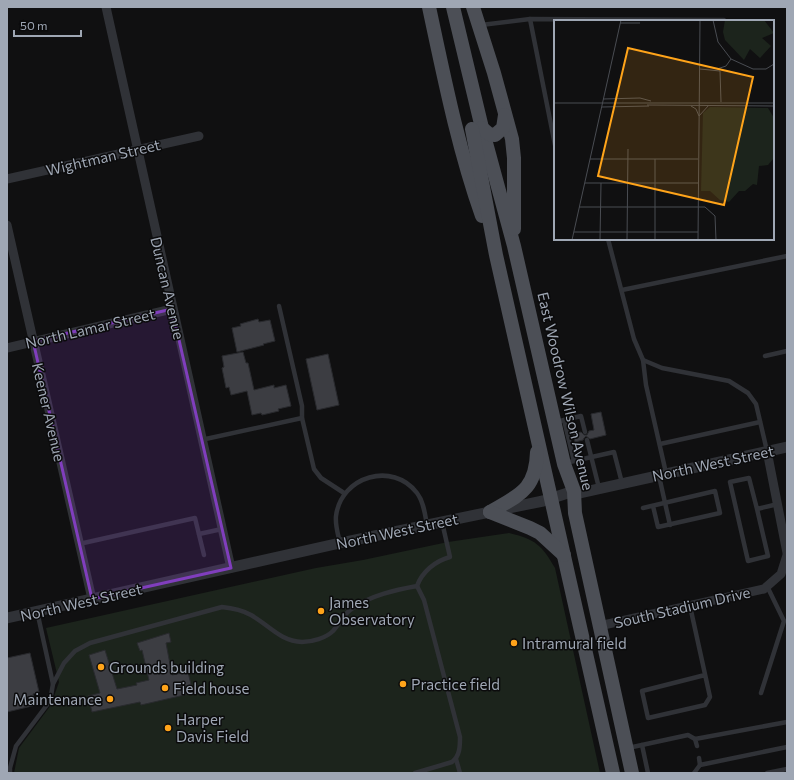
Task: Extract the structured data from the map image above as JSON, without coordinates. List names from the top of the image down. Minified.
{"streets":{"main road":["East Woodrow Wilson Avenue"],"street":["Wightman Street","Duncan Avenue","North Lamar Street","Keener Avenue","North West Street","South Stadium Drive"]},"crossings":[["Wightman Street","Duncan Avenue"],["Duncan Avenue","North Lamar Street"],["Duncan Avenue","North West Street"],["North Lamar Street","Keener Avenue"],["East Woodrow Wilson Avenue","North West Street"],["East Woodrow Wilson Avenue","South Stadium Drive"],["Keener Avenue","North West Street"]],"places":["James Observatory","Intramural field","Grounds building","Practice field","Field house","Maintenance","Harper Davis Field"],"scale_bar":"50 m"}
